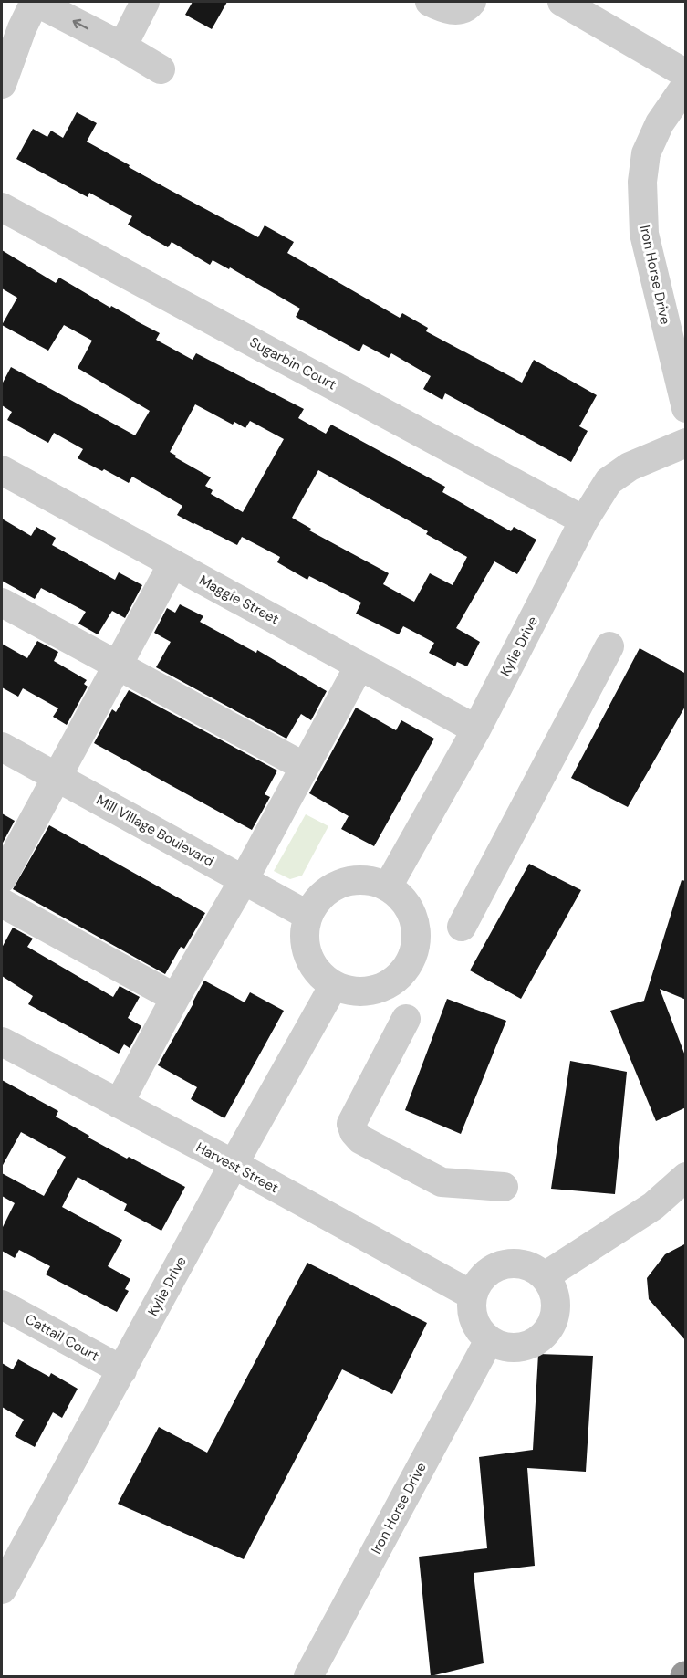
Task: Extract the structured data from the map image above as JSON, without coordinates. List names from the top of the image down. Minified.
{"streets":{"street":["Iron Horse Drive","Sugarbin Court","Maggie Street","Kylie Drive","Mill Village Boulevard","Harvest Street","Cattail Court"]},"crossings":[["Iron Horse Drive","Harvest Street"],["Sugarbin Court","Kylie Drive"],["Maggie Street","Kylie Drive"],["Kylie Drive","Mill Village Boulevard"],["Kylie Drive","Harvest Street"],["Kylie Drive","Cattail Court"]]}
